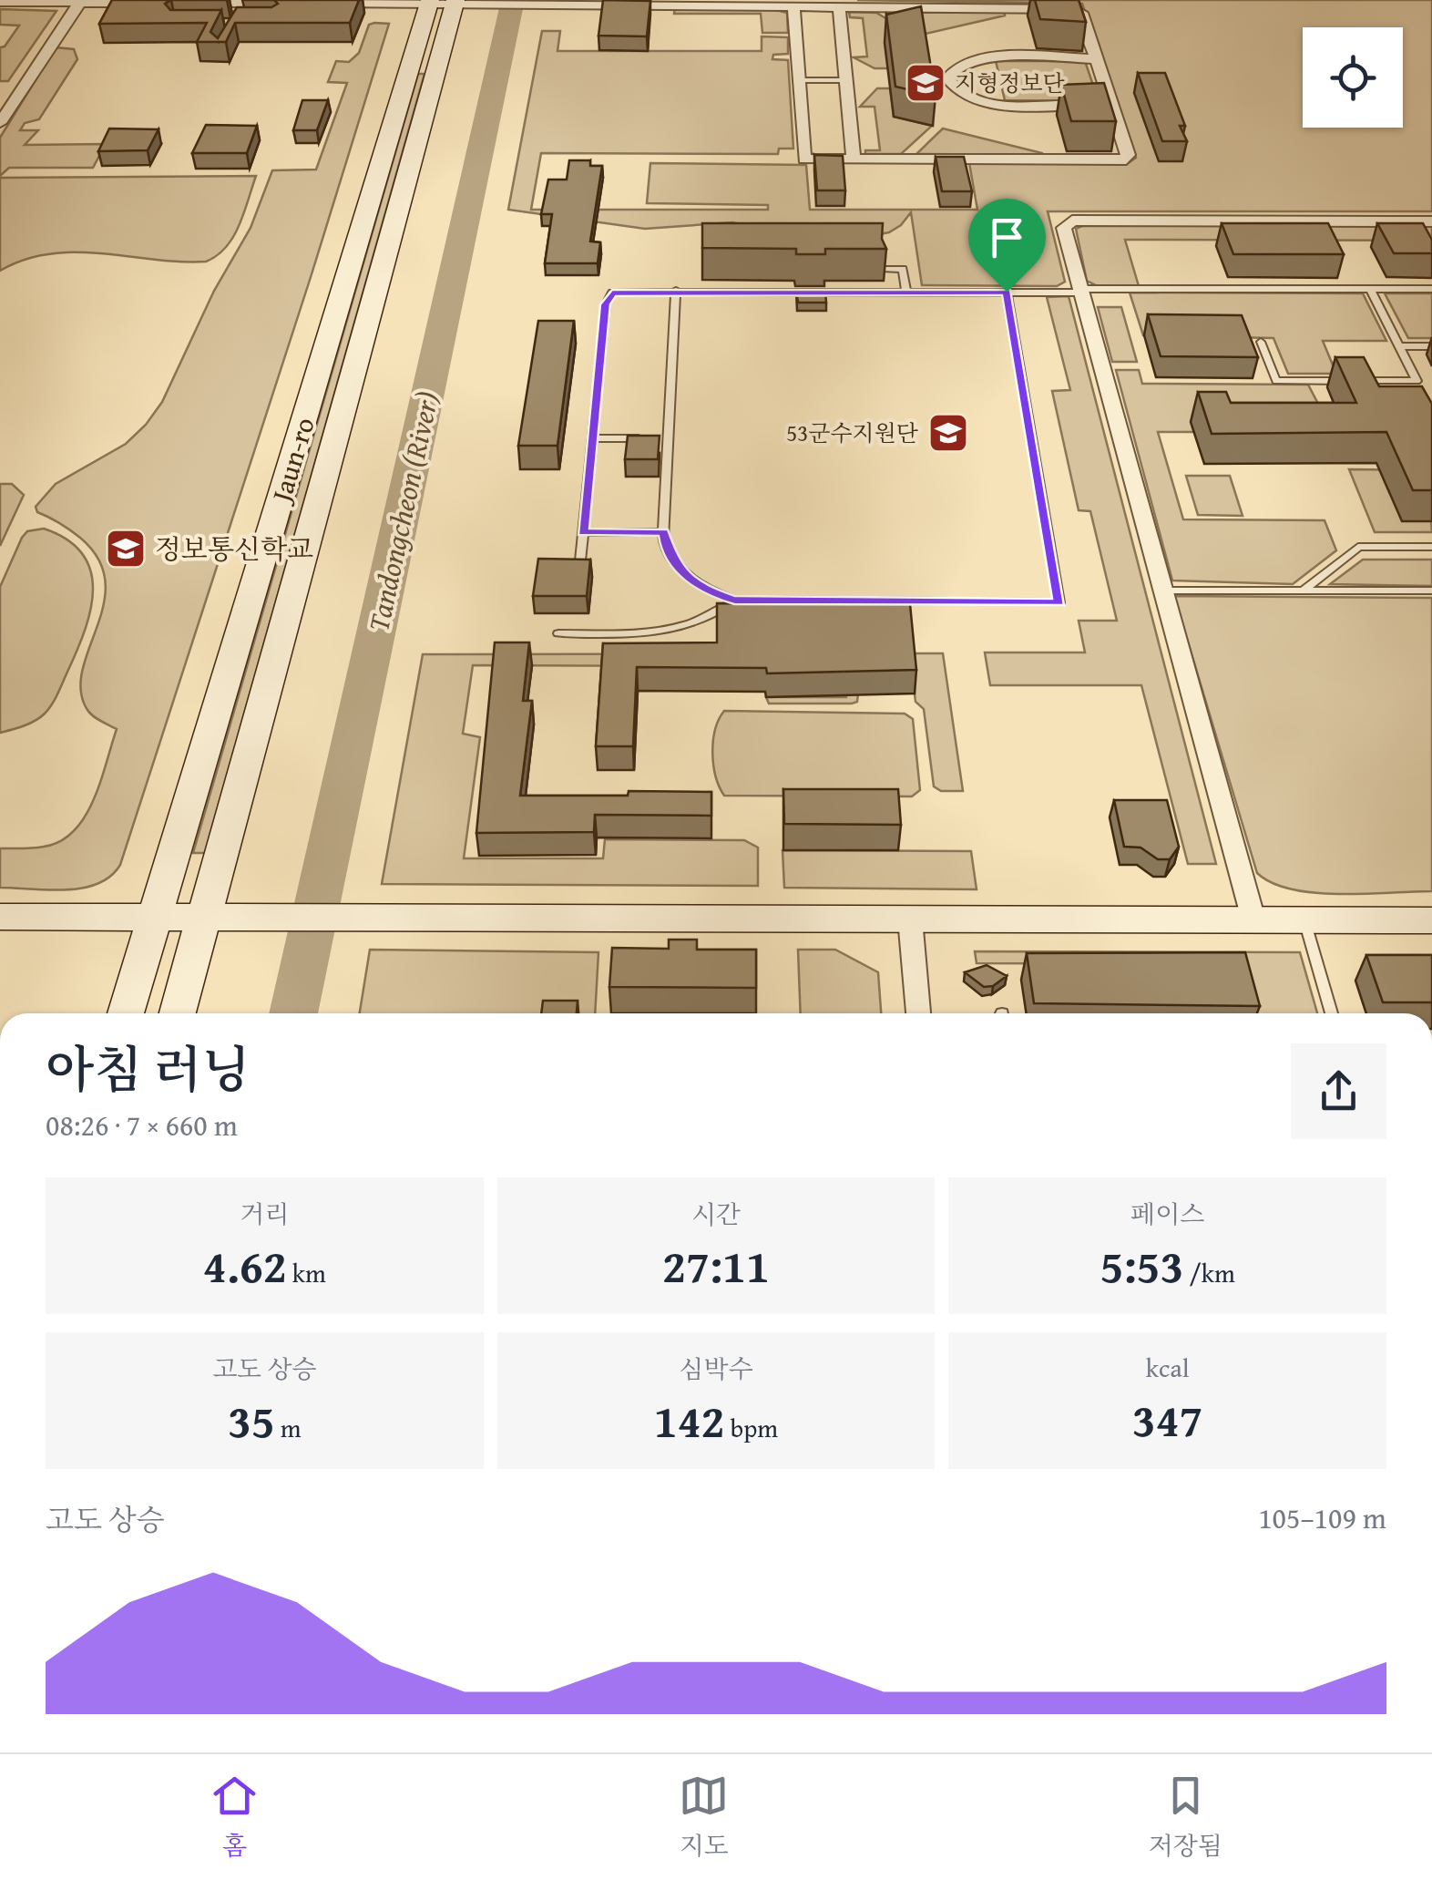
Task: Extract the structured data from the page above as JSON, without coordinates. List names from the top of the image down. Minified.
{"streets":{"street":["Jaun-ro"]},"water":["Tandongcheon (River)"],"places":{"school or university":["지형정보단","53군수지원단","정보통신학교"]},"page":{"heading":["아침 러닝","08:26 · 7 × 660 m"],"stats":[["거리","4.62 km"],["시간","27:11"],["페이스","5:53 /km"],["고도 상승","35 m"],["심박수","142 bpm"],["kcal","347"]],"chart":["고도 상승","105–109 m"],"tabs":["홈","지도","저장됨"]}}
